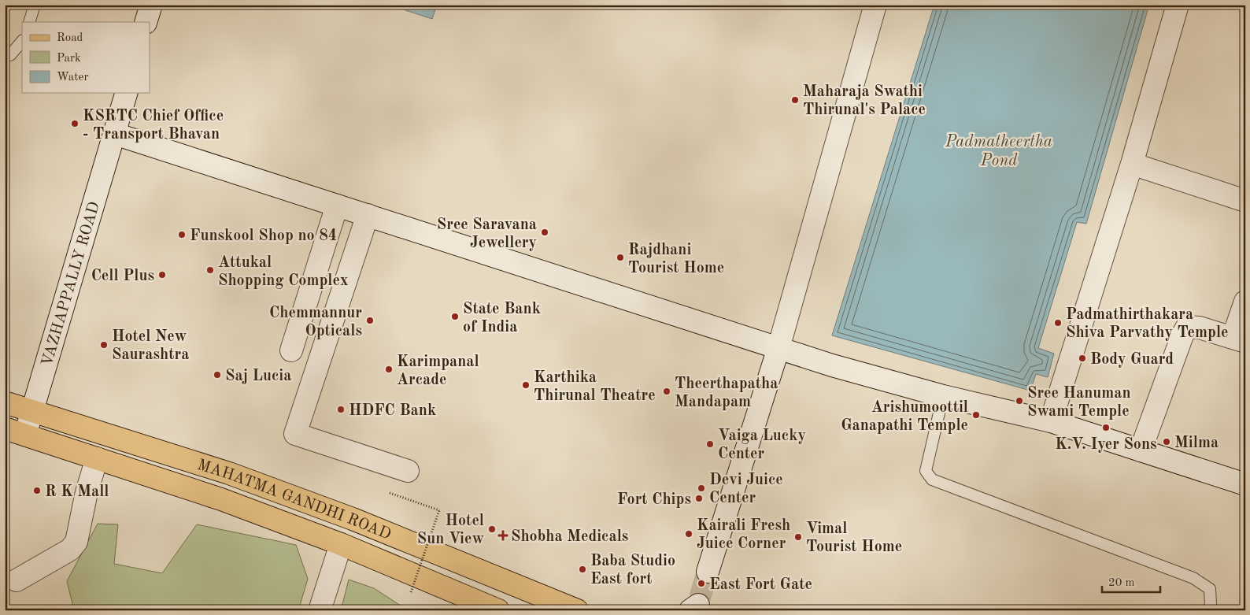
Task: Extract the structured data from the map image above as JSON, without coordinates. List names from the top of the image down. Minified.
{"streets":{"main road":["MAHATMA GANDHI ROAD"],"street":["VAZHAPPALLY ROAD"]},"crossings":[["VAZHAPPALLY ROAD","MAHATMA GANDHI ROAD"]],"water":["Padmatheertha Pond"],"places":{"other":["Maharaja Swathi Thirunal's Palace","KSRTC Chief Office - Transport Bhavan","Sree Saravana Jewellery","Funskool Shop no 84","Rajdhani Tourist Home","Attukal Shopping Complex","Cell Plus","State Bank of India","Chemmannur Opticals","Padmathirthakara Shiva Parvathy Temple","Hotel New Saurashtra","Body Guard","Karimpanal Arcade","Saj Lucia","Karthika Thirunal Theatre","Theerthapatha Mandapam","Sree Hanuman Swami Temple","HDFC Bank","Arishumoottil Ganapathi Temple","K.V. Iyer Sons","Milma","Vaiga Lucky Center","Devi Juice Center","R K Mall","Fort Chips","Hotel Sun View","Kairali Fresh Juice Corner","Vimal Tourist Home","Baba Studio East fort","East Fort Gate"],"health":["Shobha Medicals"]},"legend":["Road","Park","Water"],"scale_bar":"20 m"}
